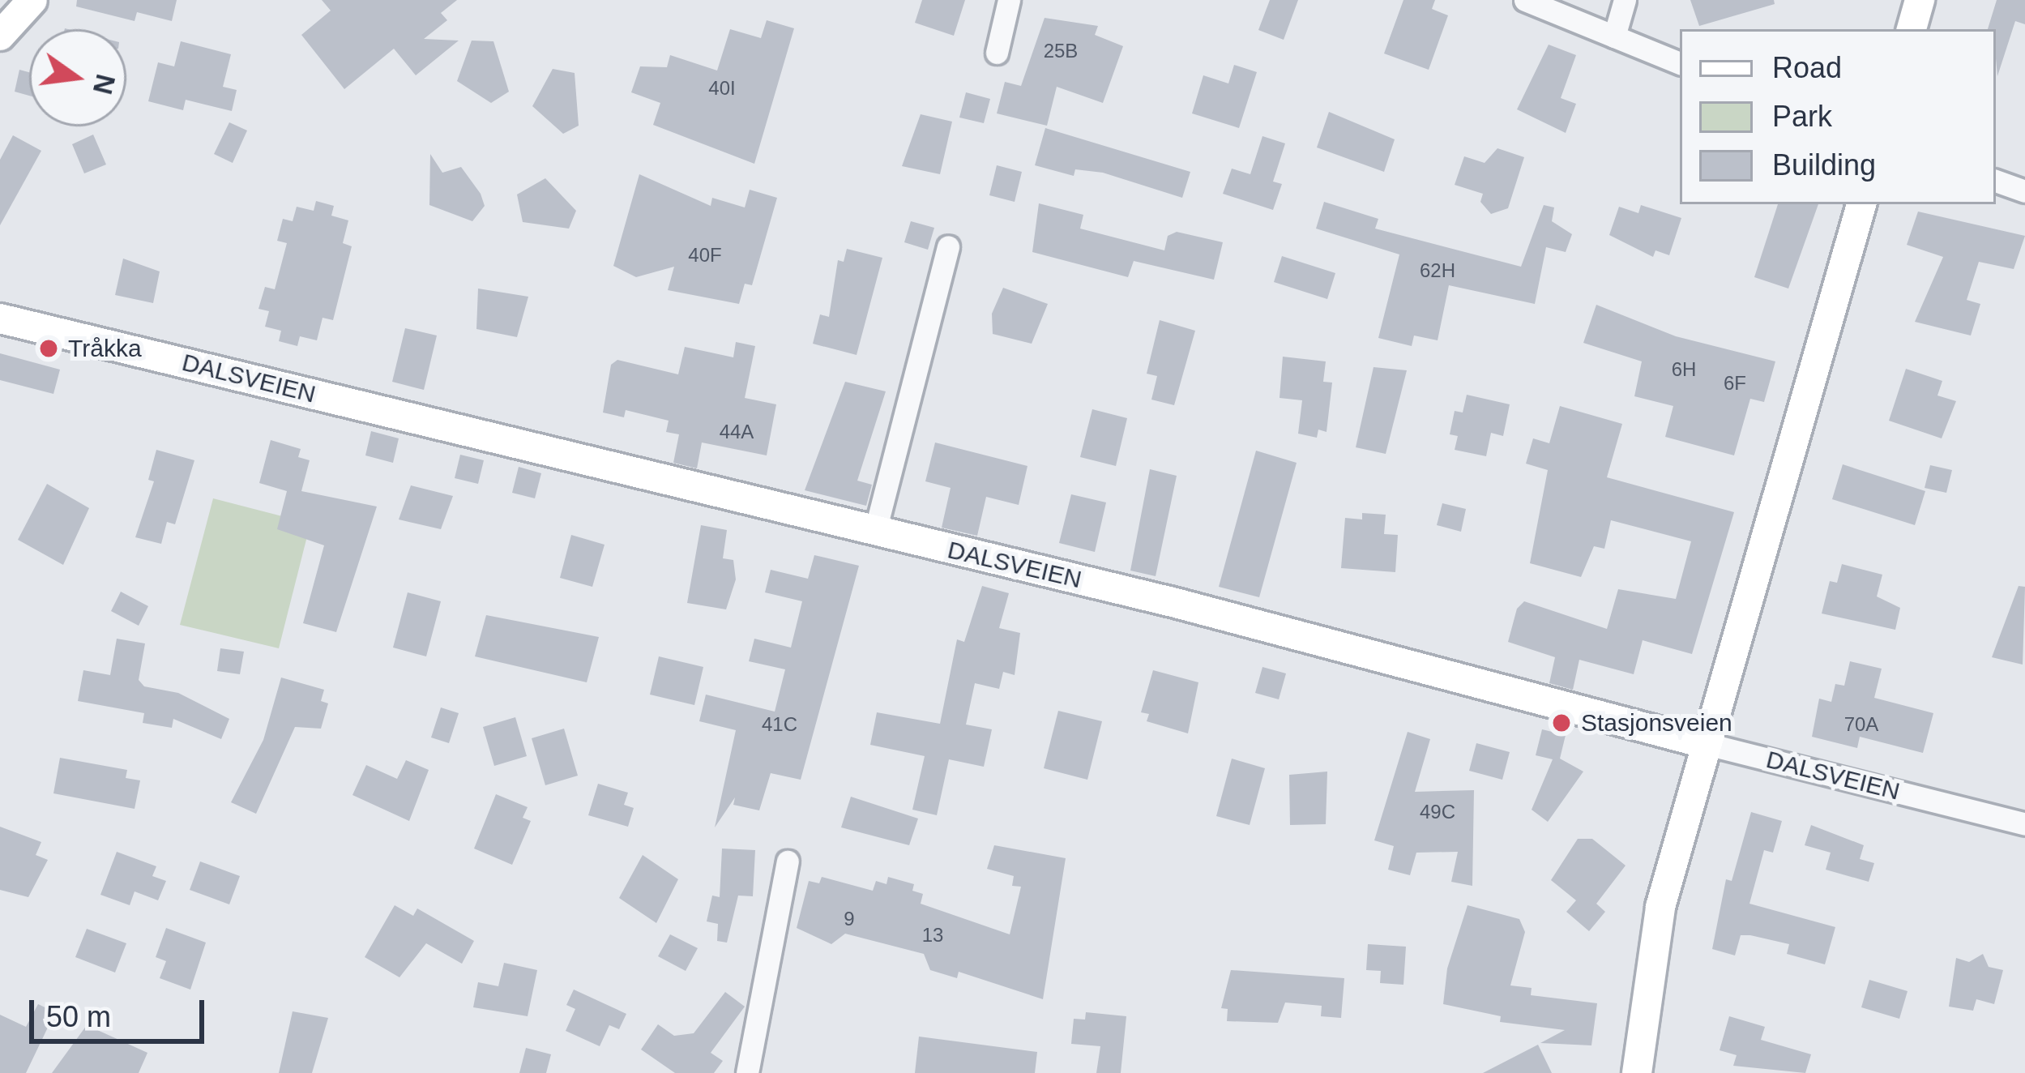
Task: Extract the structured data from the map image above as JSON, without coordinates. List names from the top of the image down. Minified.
{"streets":{"street":["DALSVEIEN"]},"places":["Tråkka","Stasjonsveien"],"house_numbers":["25B","40I","40F","62H","6H","6F","44A","41C","70A","49C","9","13"],"legend":["Road","Park","Building"],"scale_bar":"50 m","north":"right"}
